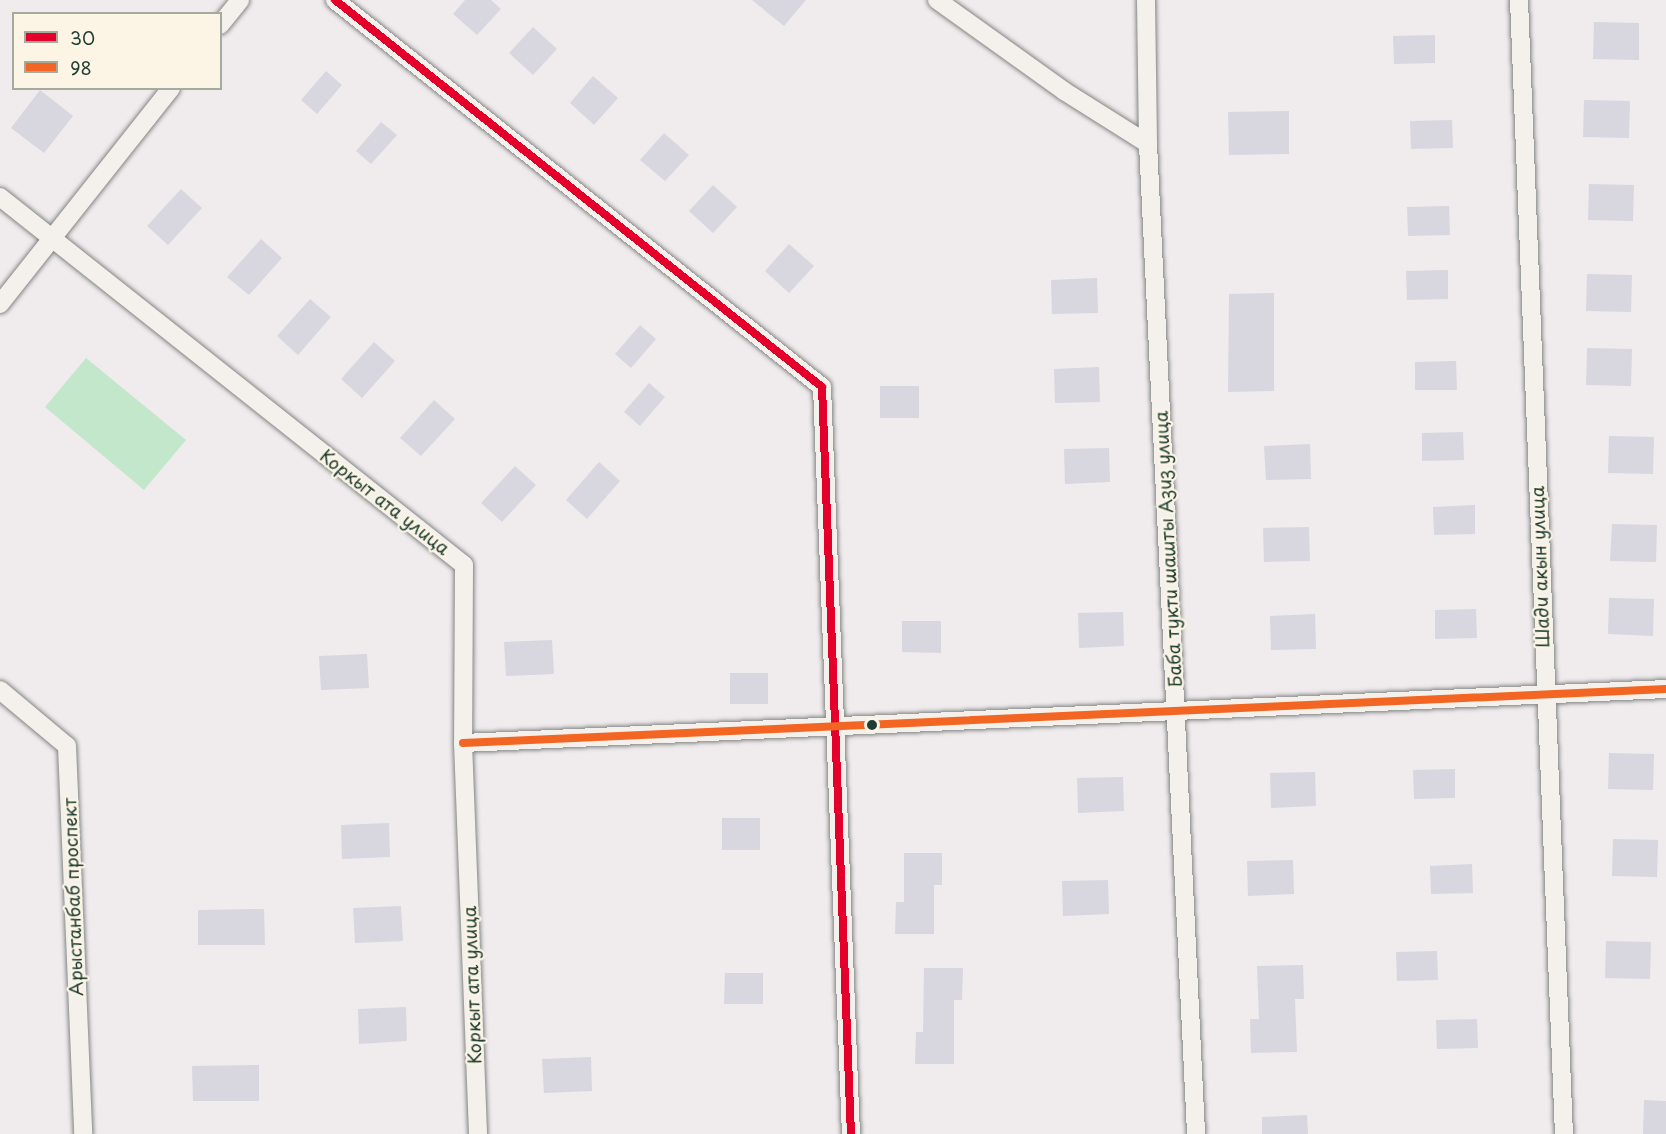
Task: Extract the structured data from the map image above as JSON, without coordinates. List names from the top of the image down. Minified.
{"streets":{"street":["Коркыт ата улица","Баба тукти шашты Азиз улица","Шади акын улица","Арыстанбаб проспект"]},"lines":["transit line 30","transit line 98"],"legend":["30","98"]}
